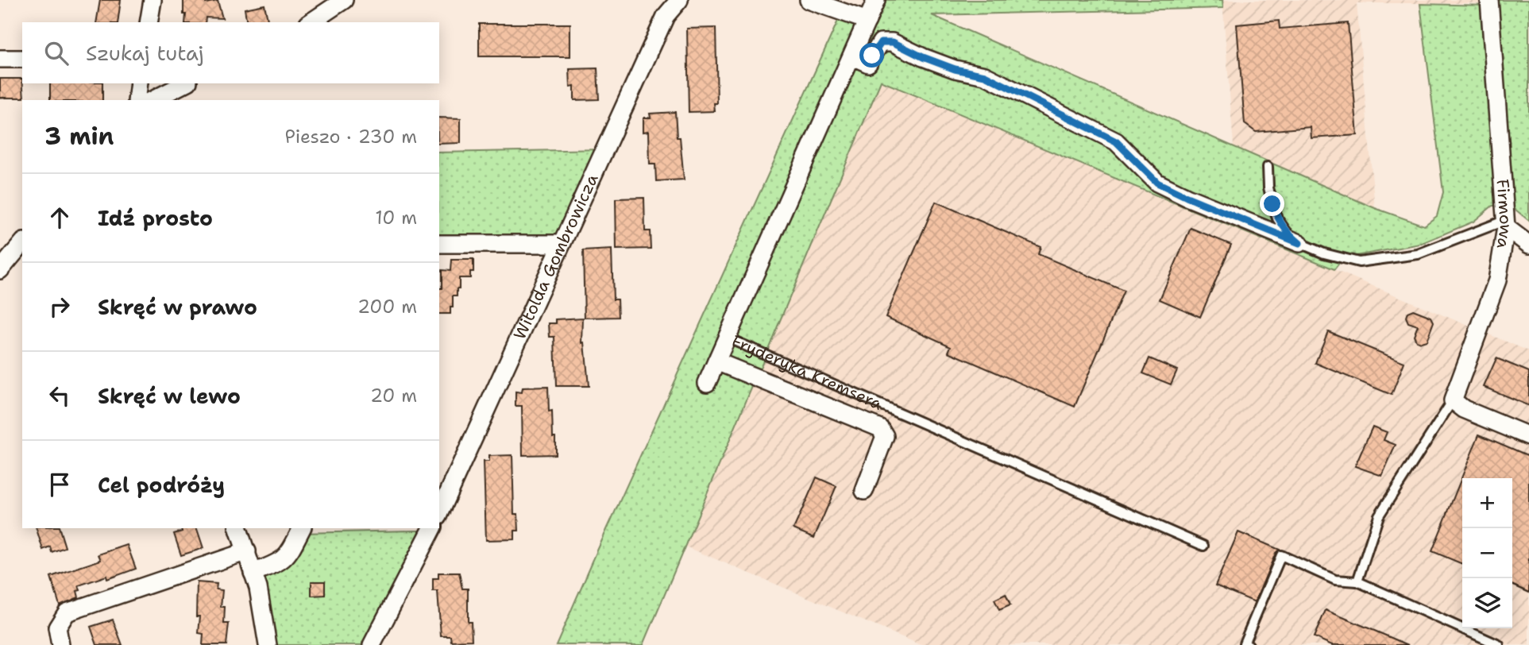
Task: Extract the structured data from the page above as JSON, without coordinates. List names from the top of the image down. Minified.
{"streets":{"street":["Firmowa","Witolda Gombrowicza","Fryderyka Kremsera"]},"page":{"search":"Szukaj tutaj","heading":["3 min","Pieszo · 230 m"],"list":[["Idź prosto","10 m"],["Skręć w prawo","200 m"],["Skręć w lewo","20 m"],"Cel podróży"],"map_buttons":["+","−"]}}
